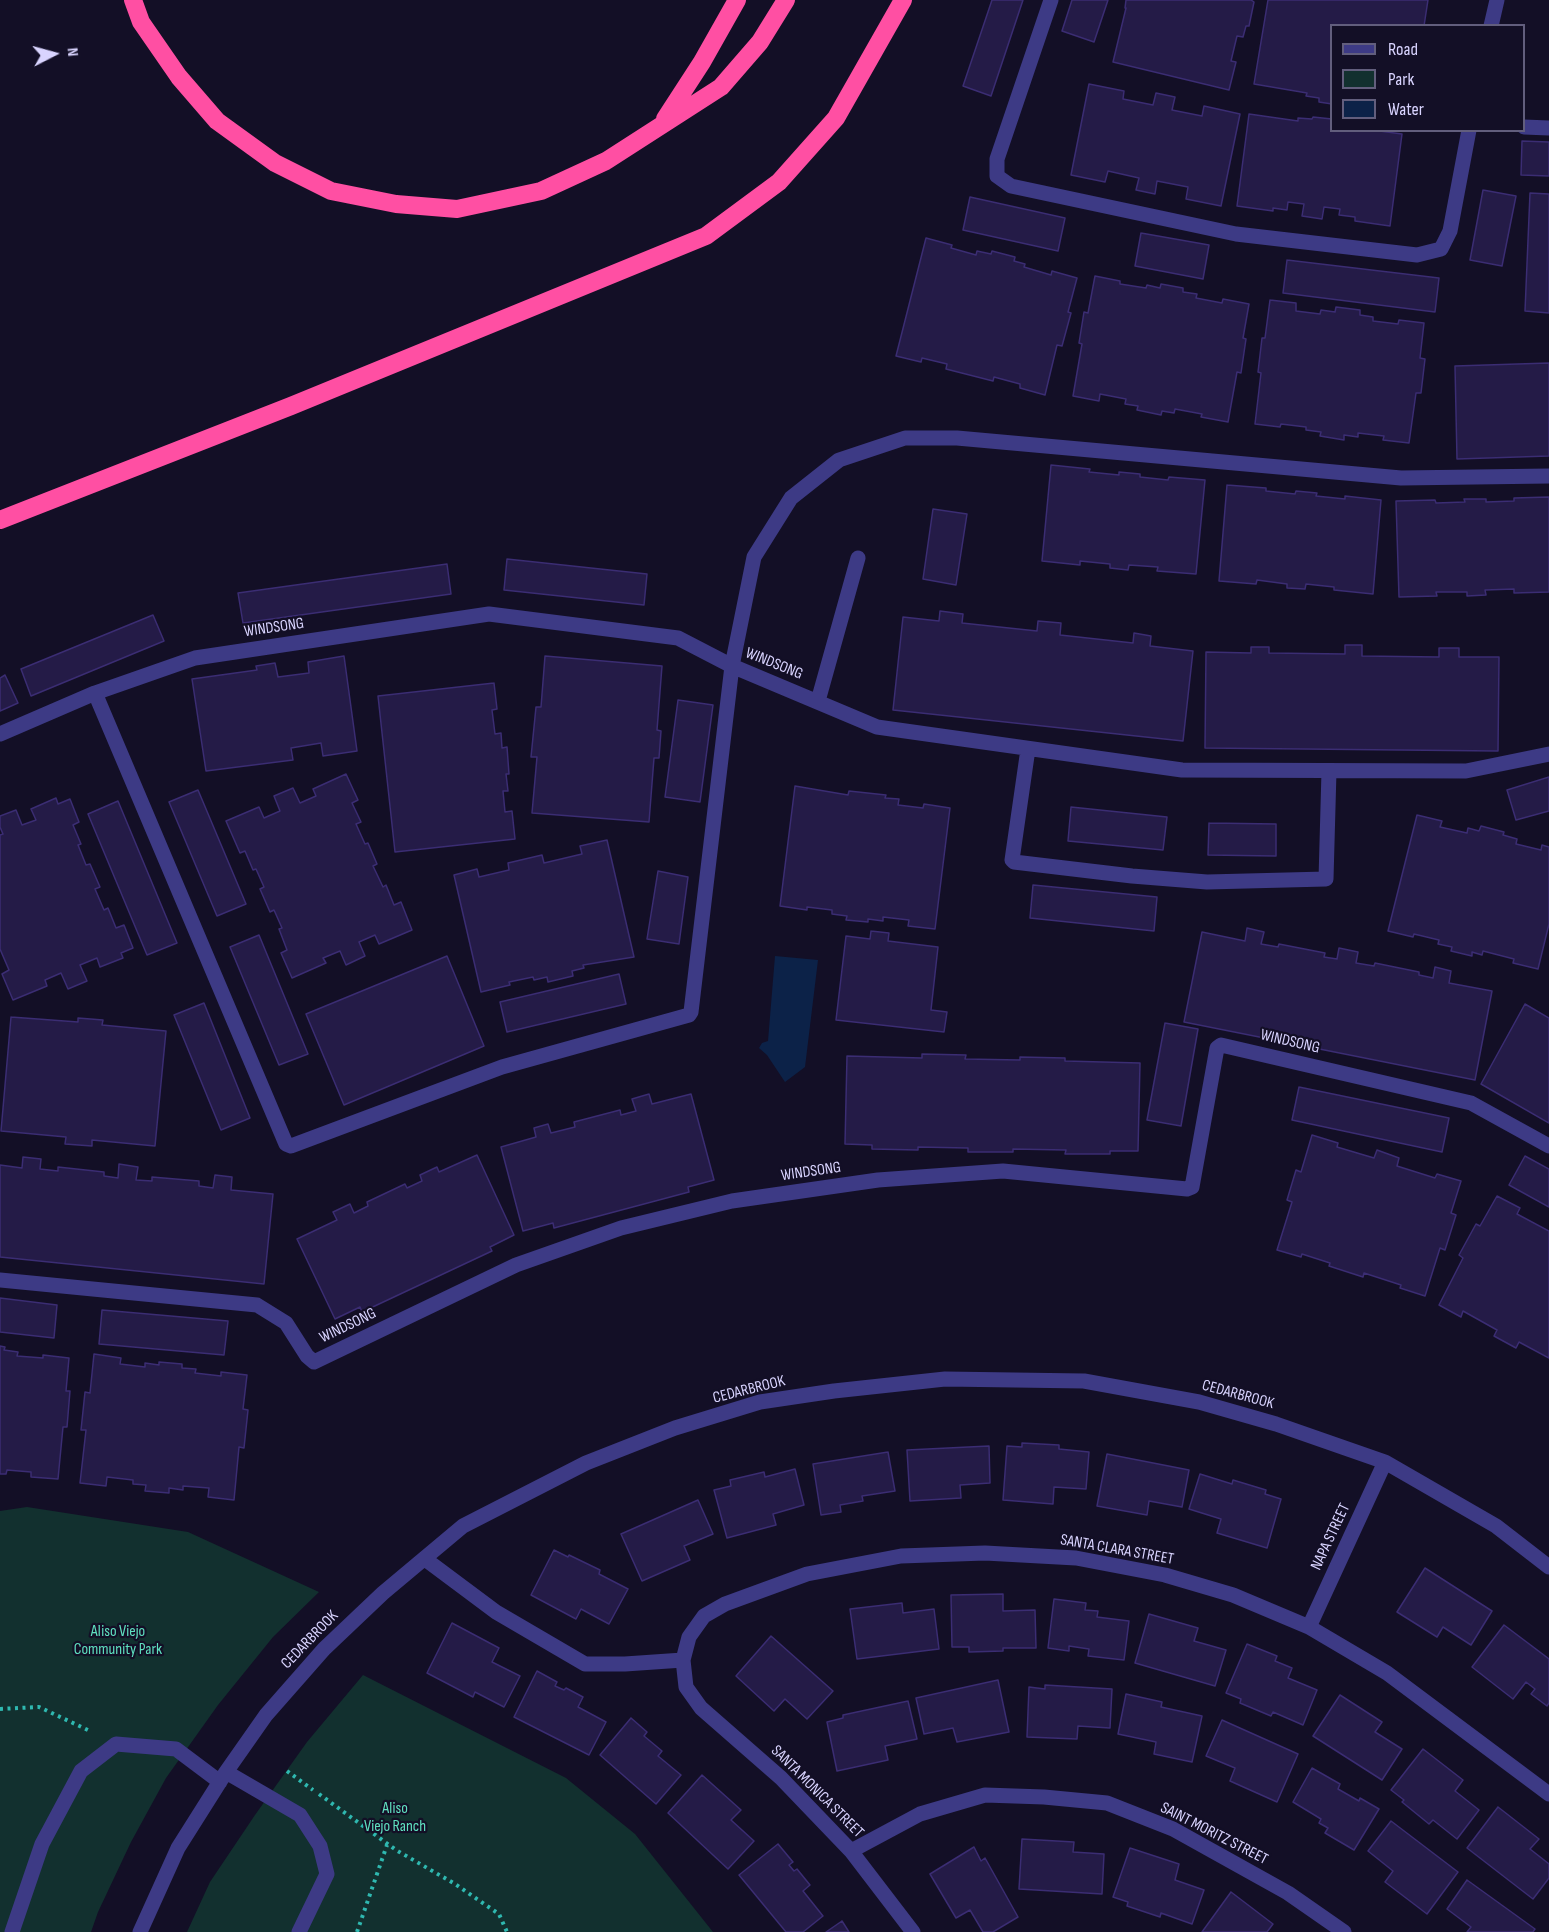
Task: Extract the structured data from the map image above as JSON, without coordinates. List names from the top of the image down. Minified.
{"streets":{"street":["WINDSONG","CEDARBROOK","NAPA STREET","SANTA CLARA STREET","SANTA MONICA STREET","SAINT MORITZ STREET"]},"crossings":[["CEDARBROOK","NAPA STREET"],["NAPA STREET","SANTA CLARA STREET"],["SANTA CLARA STREET","SANTA MONICA STREET"],["SANTA MONICA STREET","SAINT MORITZ STREET"]],"parks":["Aliso Viejo Community Park","Aliso Viejo Ranch"],"legend":["Road","Park","Water"],"north":"right"}
